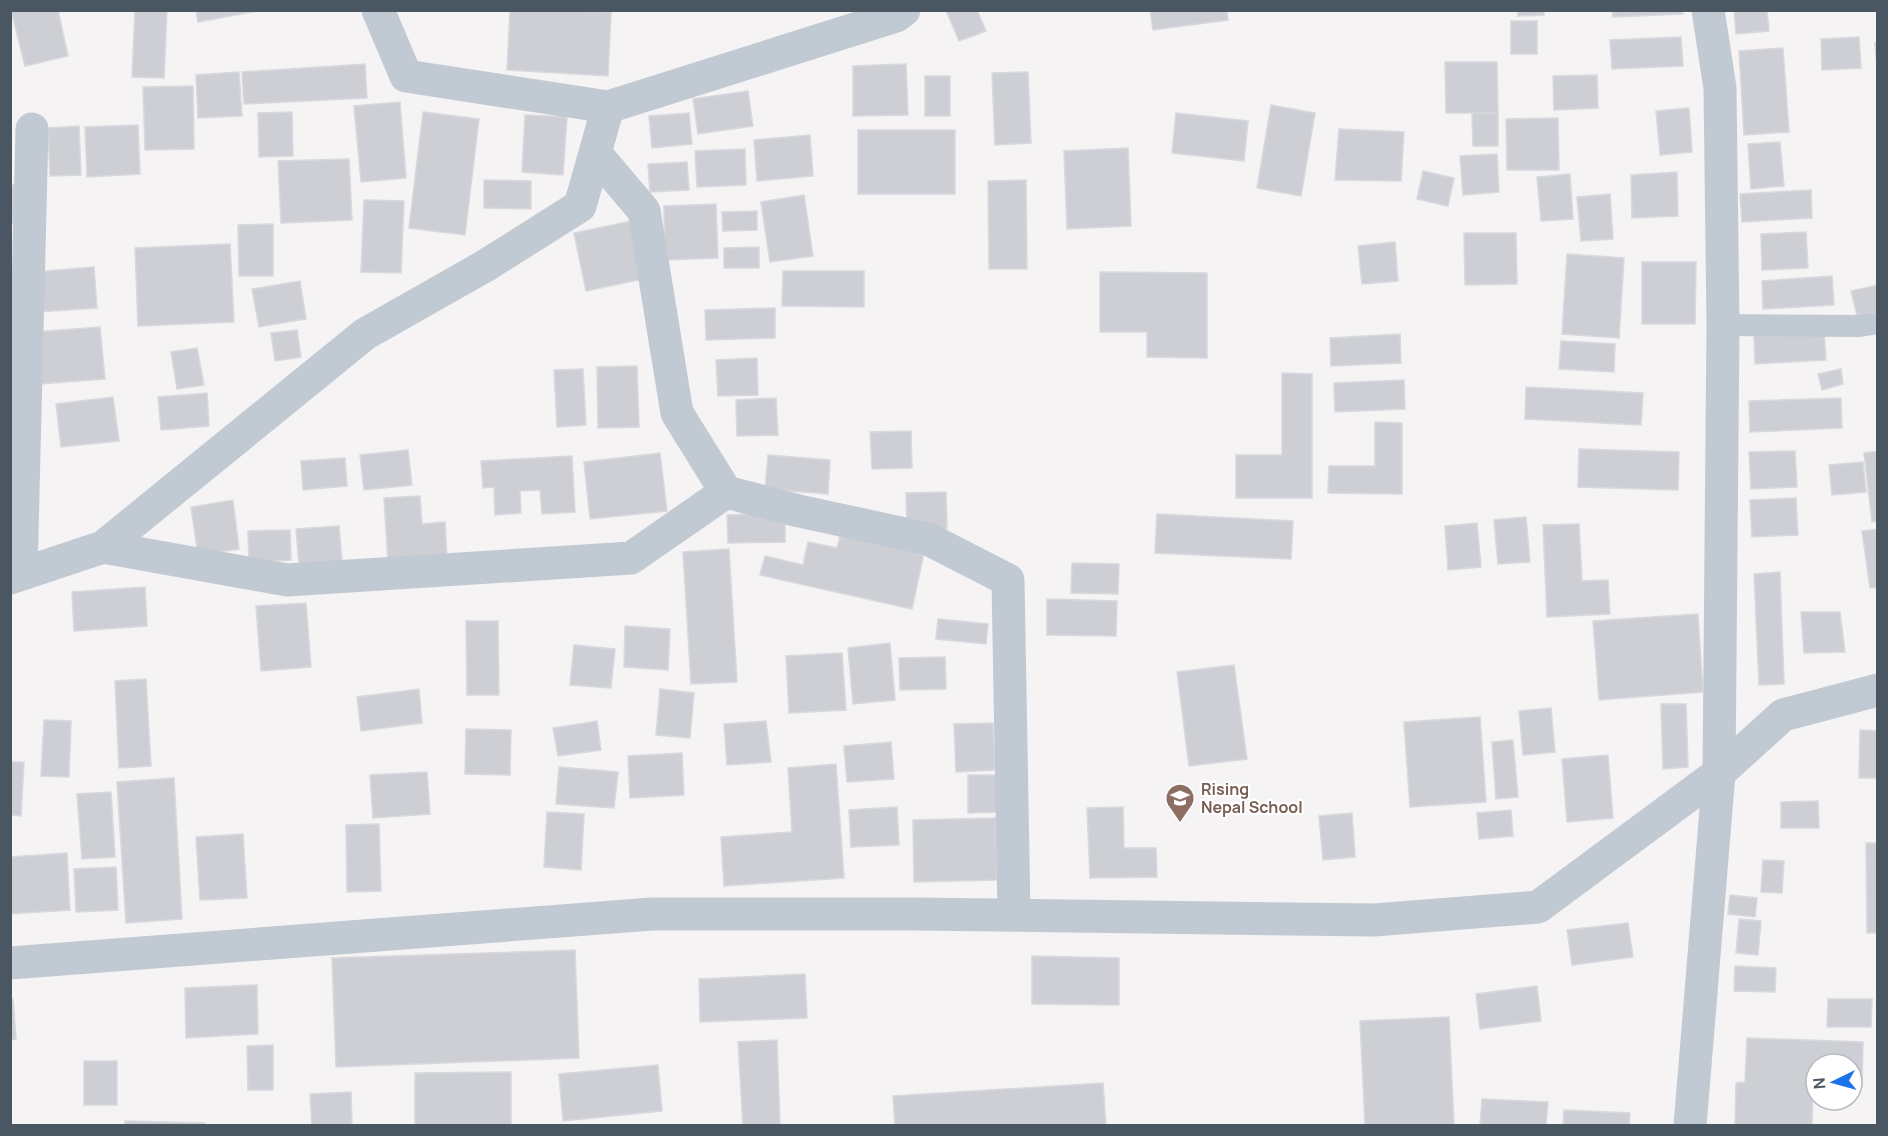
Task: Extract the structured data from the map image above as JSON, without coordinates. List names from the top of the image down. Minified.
{"places":{"school or university":["Rising Nepal School"]},"north":"left"}
